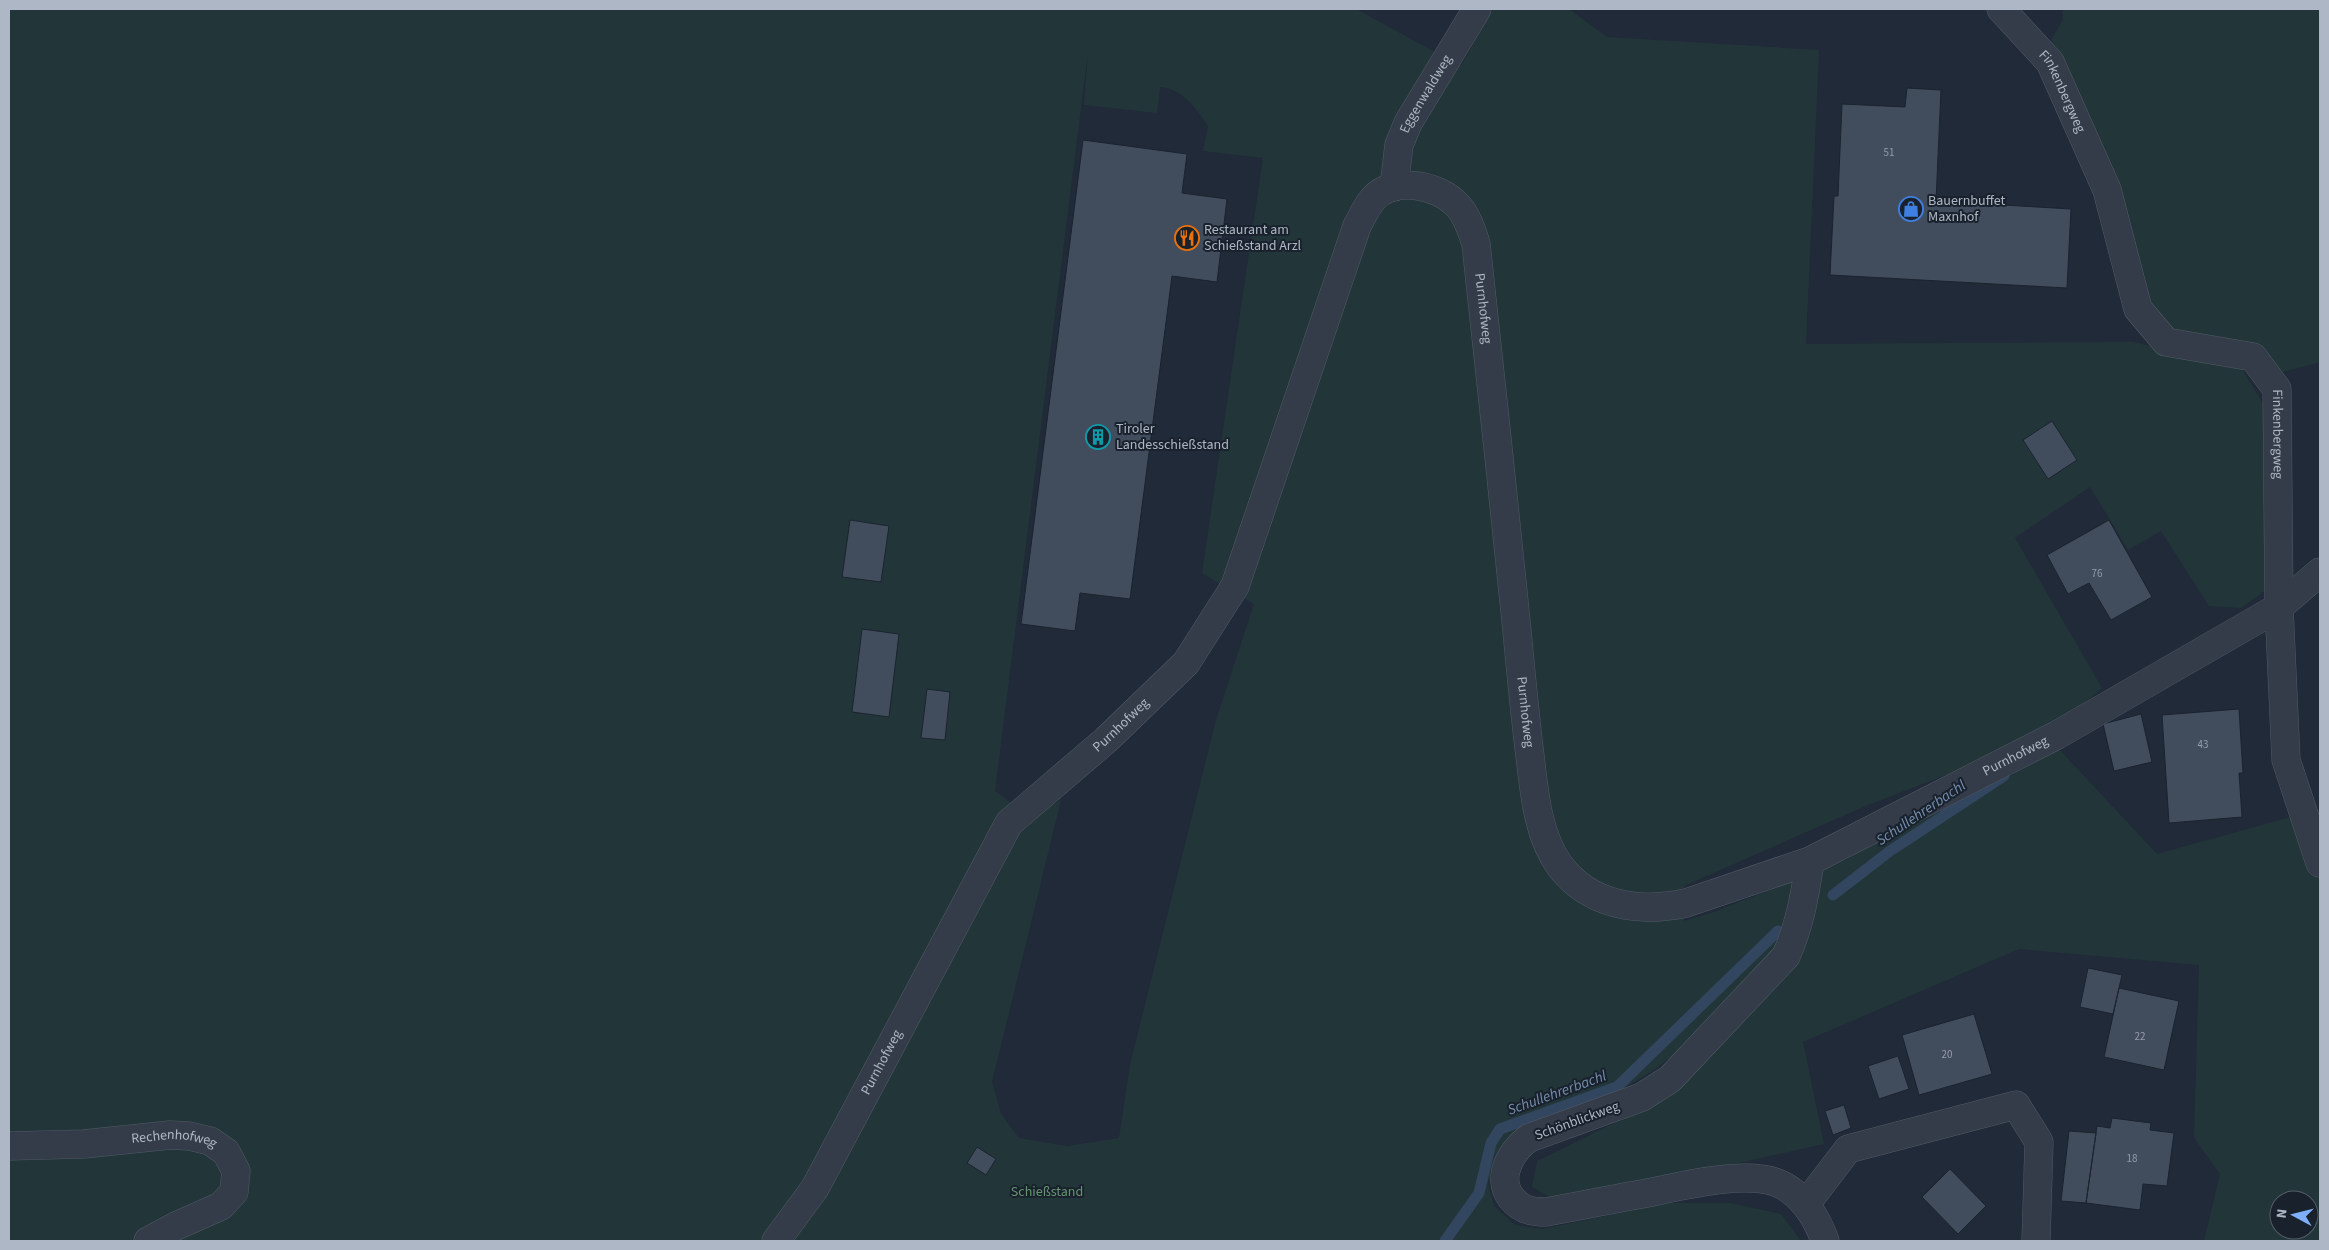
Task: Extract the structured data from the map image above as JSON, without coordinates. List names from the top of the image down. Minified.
{"streets":{"street":["Finkenbergweg","Eggenwaldweg","Purnhofweg","Schönblickweg","Rechenhofweg"]},"crossings":[["Finkenbergweg","Purnhofweg"],["Eggenwaldweg","Purnhofweg"],["Purnhofweg","Schönblickweg"]],"water":["Schullehrerbachl"],"parks":["Schießstand"],"places":{"shop":["Bauernbuffet Maxnhof"],"restaurant":["Restaurant am Schießstand Arzl"],"building":["Tiroler Landesschießstand"]},"house_numbers":["51","76","43","22","20","18"],"north":"left"}
